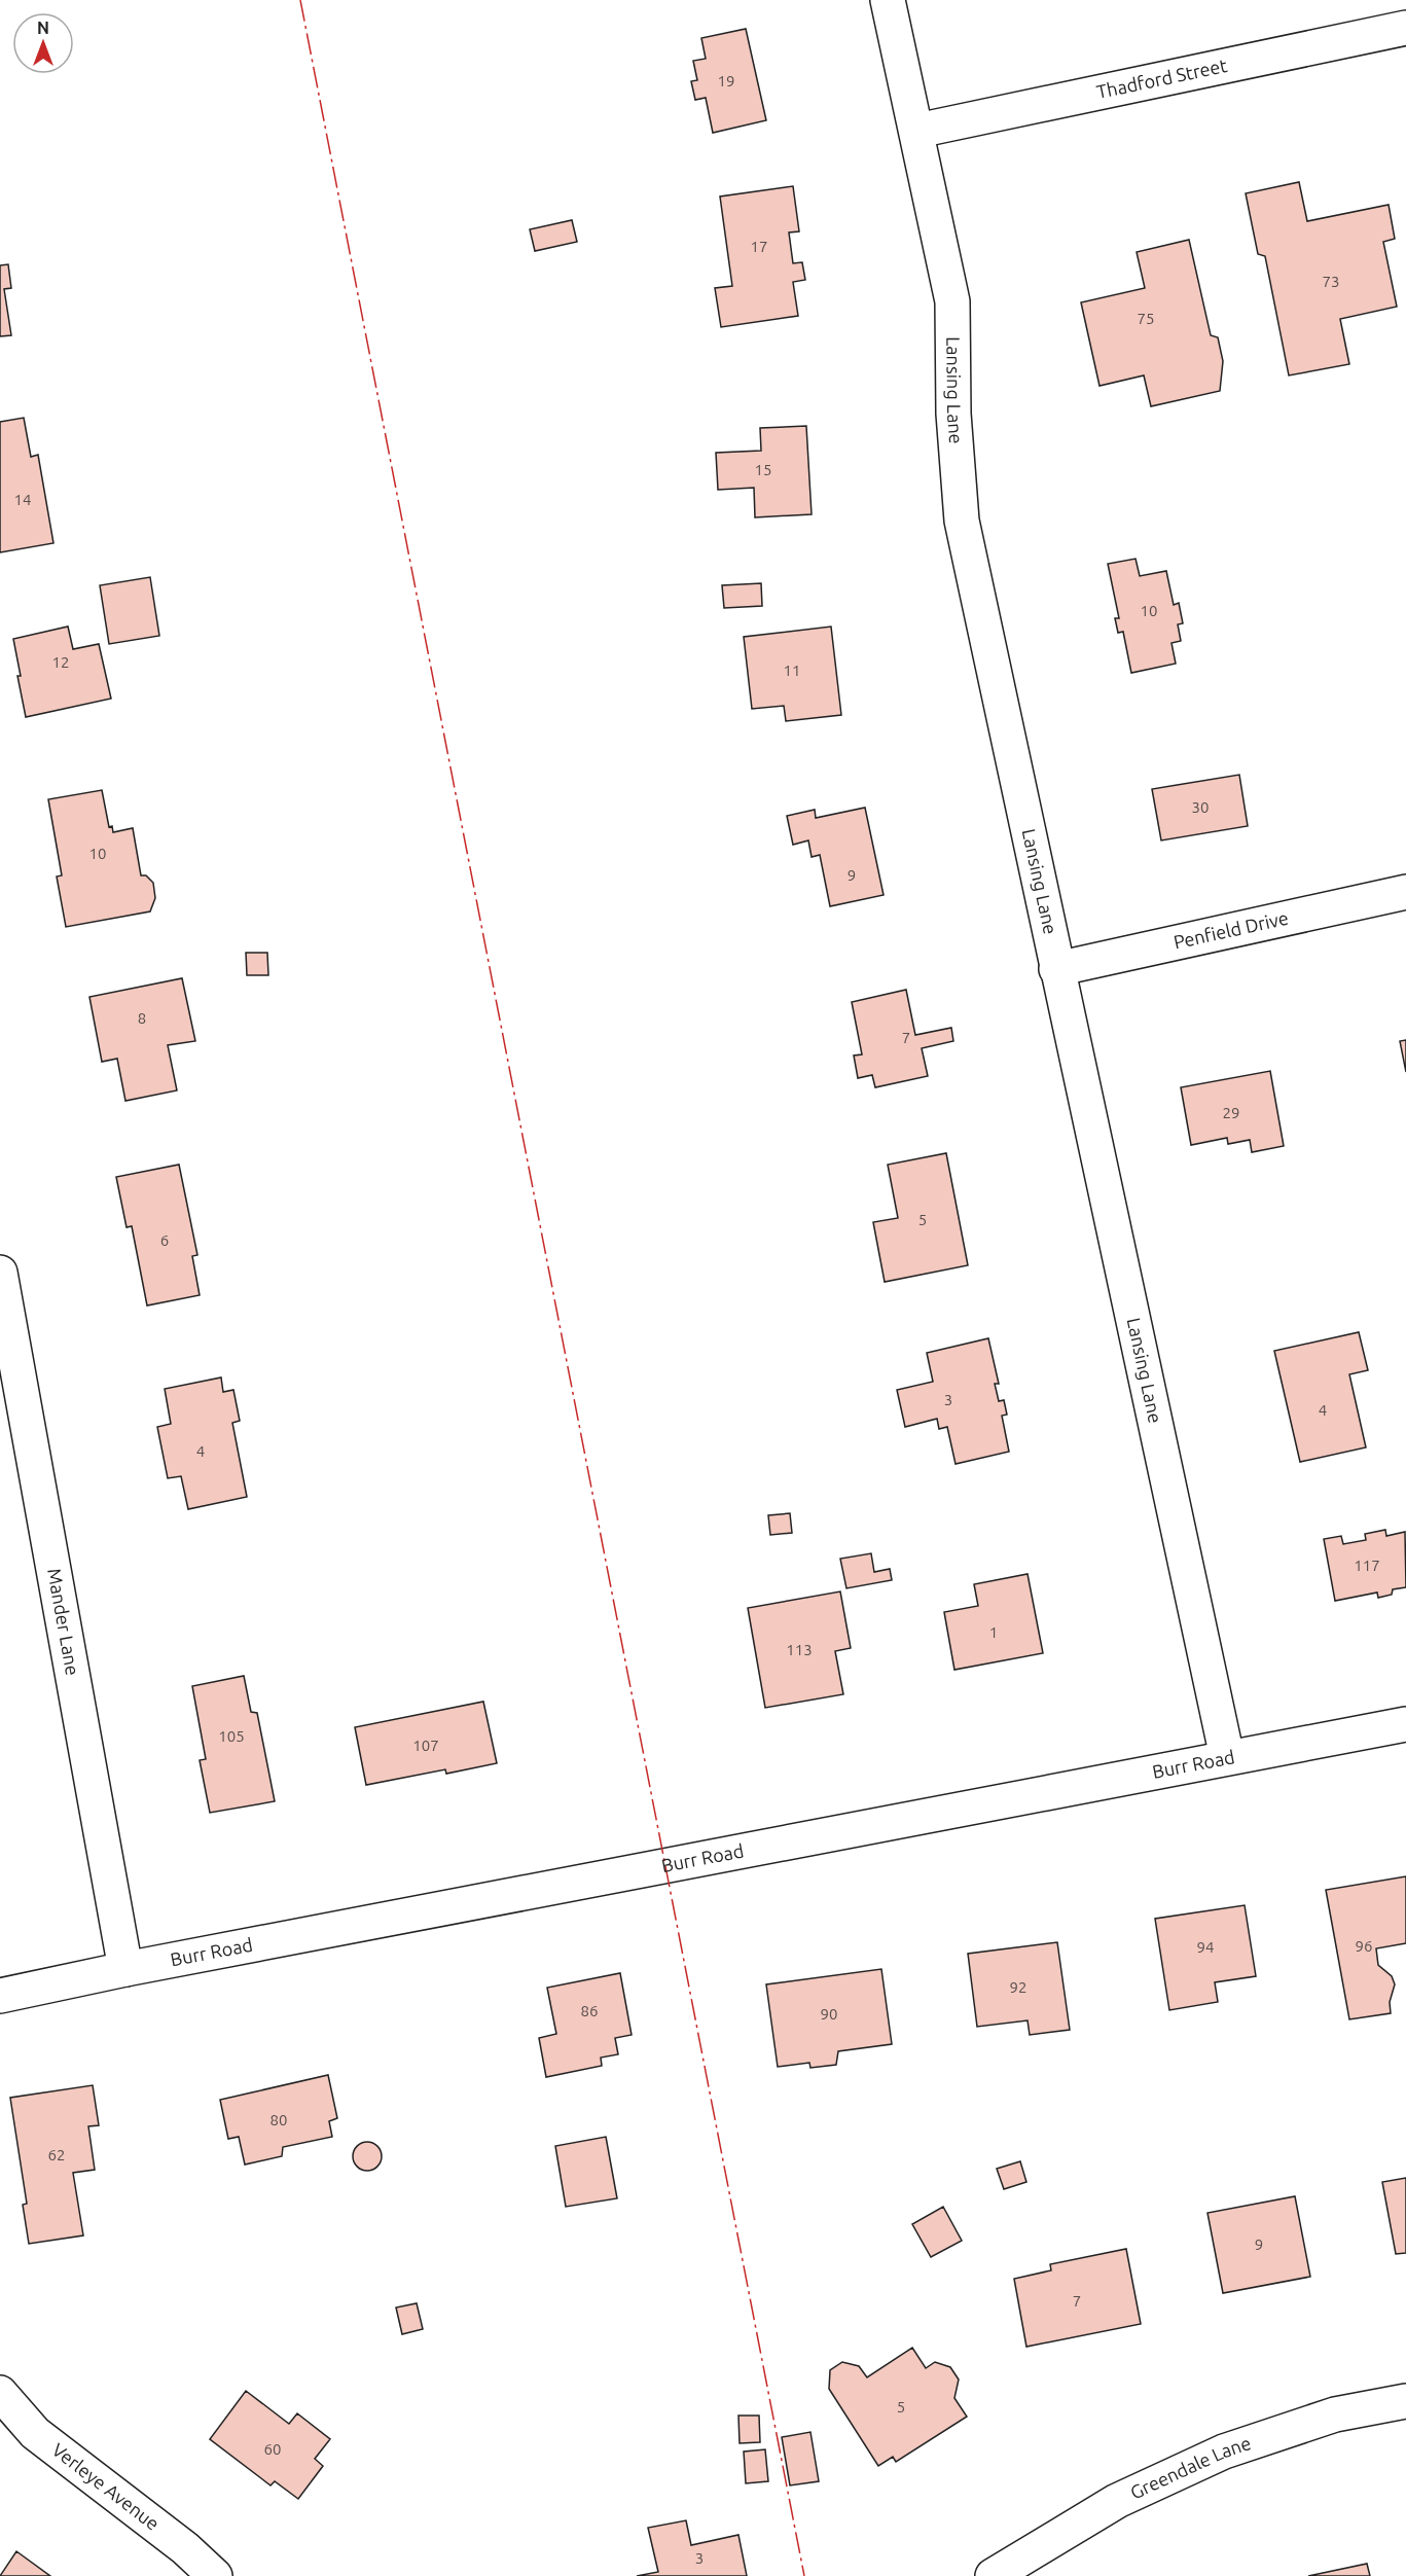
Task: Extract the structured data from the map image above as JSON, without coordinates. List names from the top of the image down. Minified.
{"streets":{"street":["Thadford Street","Lansing Lane","Penfield Drive","Mander Lane","Burr Road","Greendale Lane","Verleye Avenue"]},"crossings":[["Thadford Street","Lansing Lane"],["Lansing Lane","Penfield Drive"],["Lansing Lane","Burr Road"],["Mander Lane","Burr Road"]],"house_numbers":["19","17","73","75","15","14","10","12","11","30","10","9","8","7","29","5","6","3","4","4","117","1","113","105","107","96","94","92","86","90","80","62","9","7","5","60","3"],"north":"top"}
